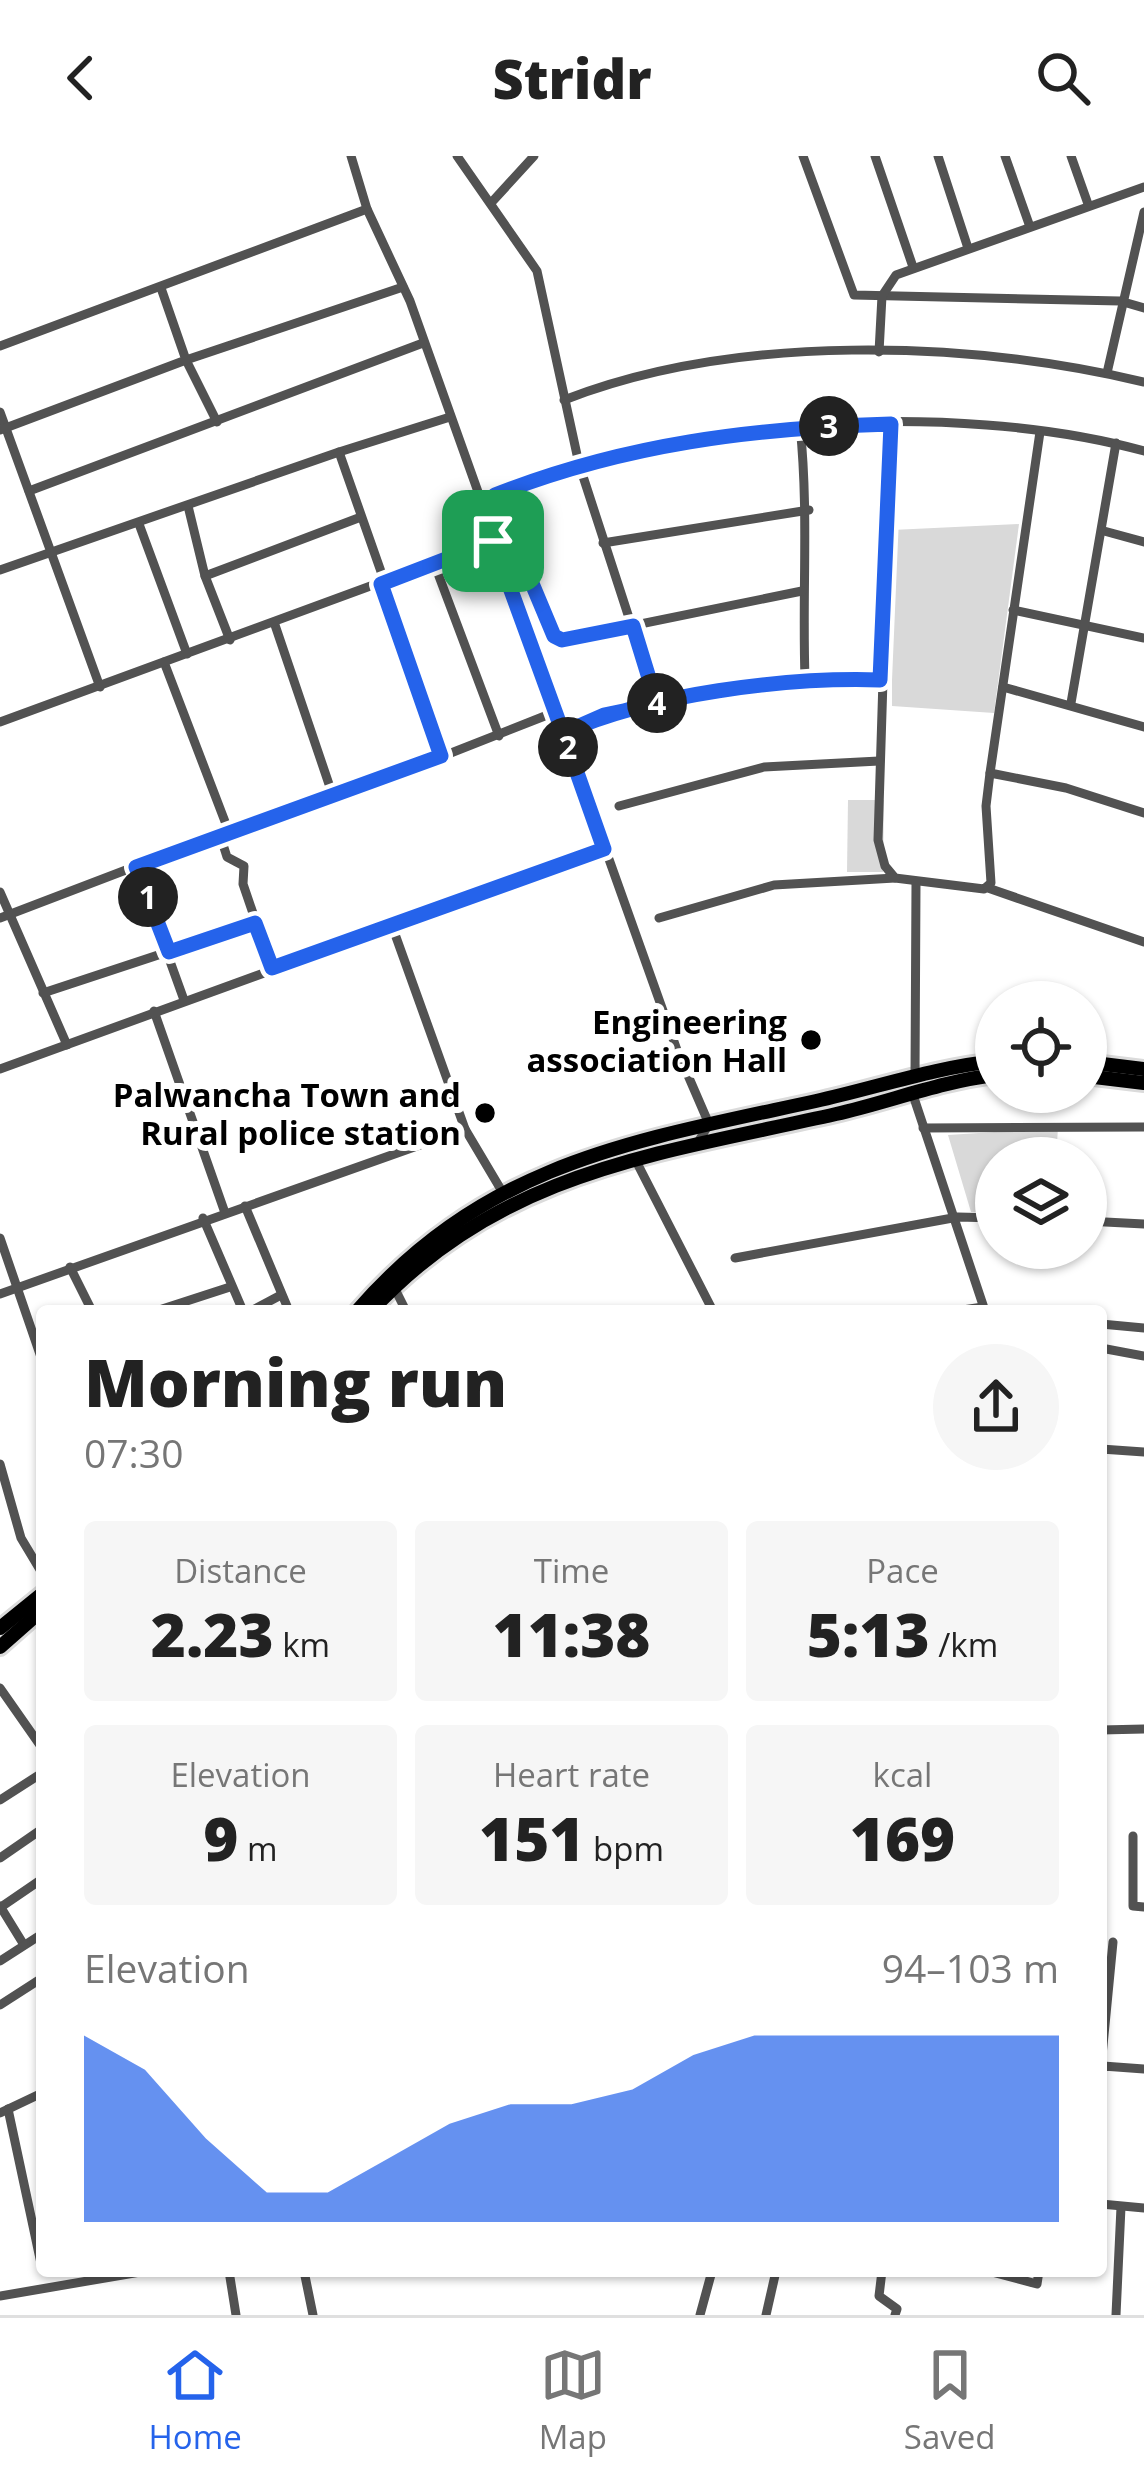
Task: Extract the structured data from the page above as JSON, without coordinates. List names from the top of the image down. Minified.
{"places":["Engineering association Hall","Palwancha Town and Rural police station"],"page":{"header":"Stridr","pins":["3","4","2","1"],"heading":["Morning run","07:30"],"stats":[["Distance","2.23 km"],["Time","11:38"],["Pace","5:13 /km"],["Elevation","9 m"],["Heart rate","151 bpm"],["kcal","169"]],"chart":["Elevation","94–103 m"],"tabs":["Home","Map","Saved"]}}
